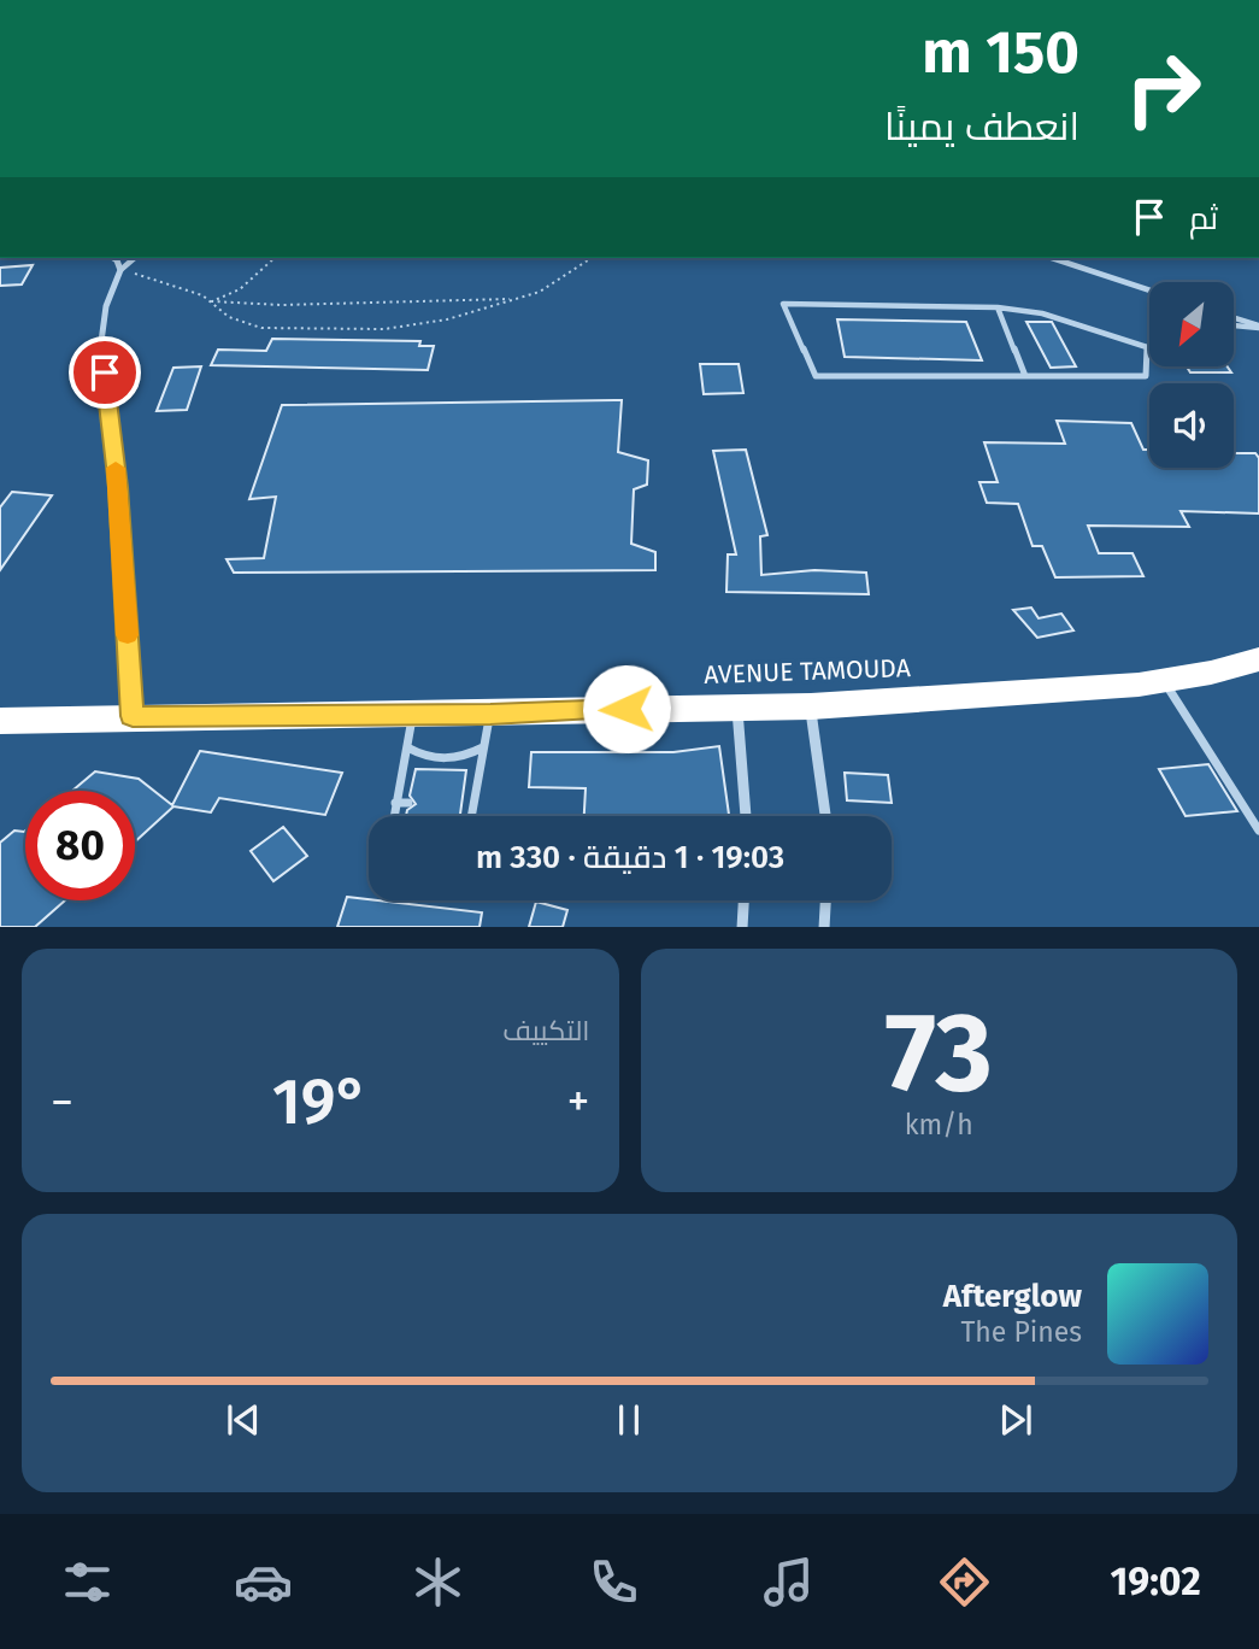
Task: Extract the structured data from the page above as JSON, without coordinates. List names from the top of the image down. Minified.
{"streets":{"highway":["AVENUE TAMOUDA"]},"north":"bottom left","page":{"turn":["150 m","انعطف يمينًا"],"then":"ثم","limit":"80","trip":"19:03 · 1 دقيقة · 330 m","tile":[["73","km/h"],"التكييف"],"heat":["−","19°","+"],"song":["Afterglow","The Pines"],"tabs":"19:02"}}
